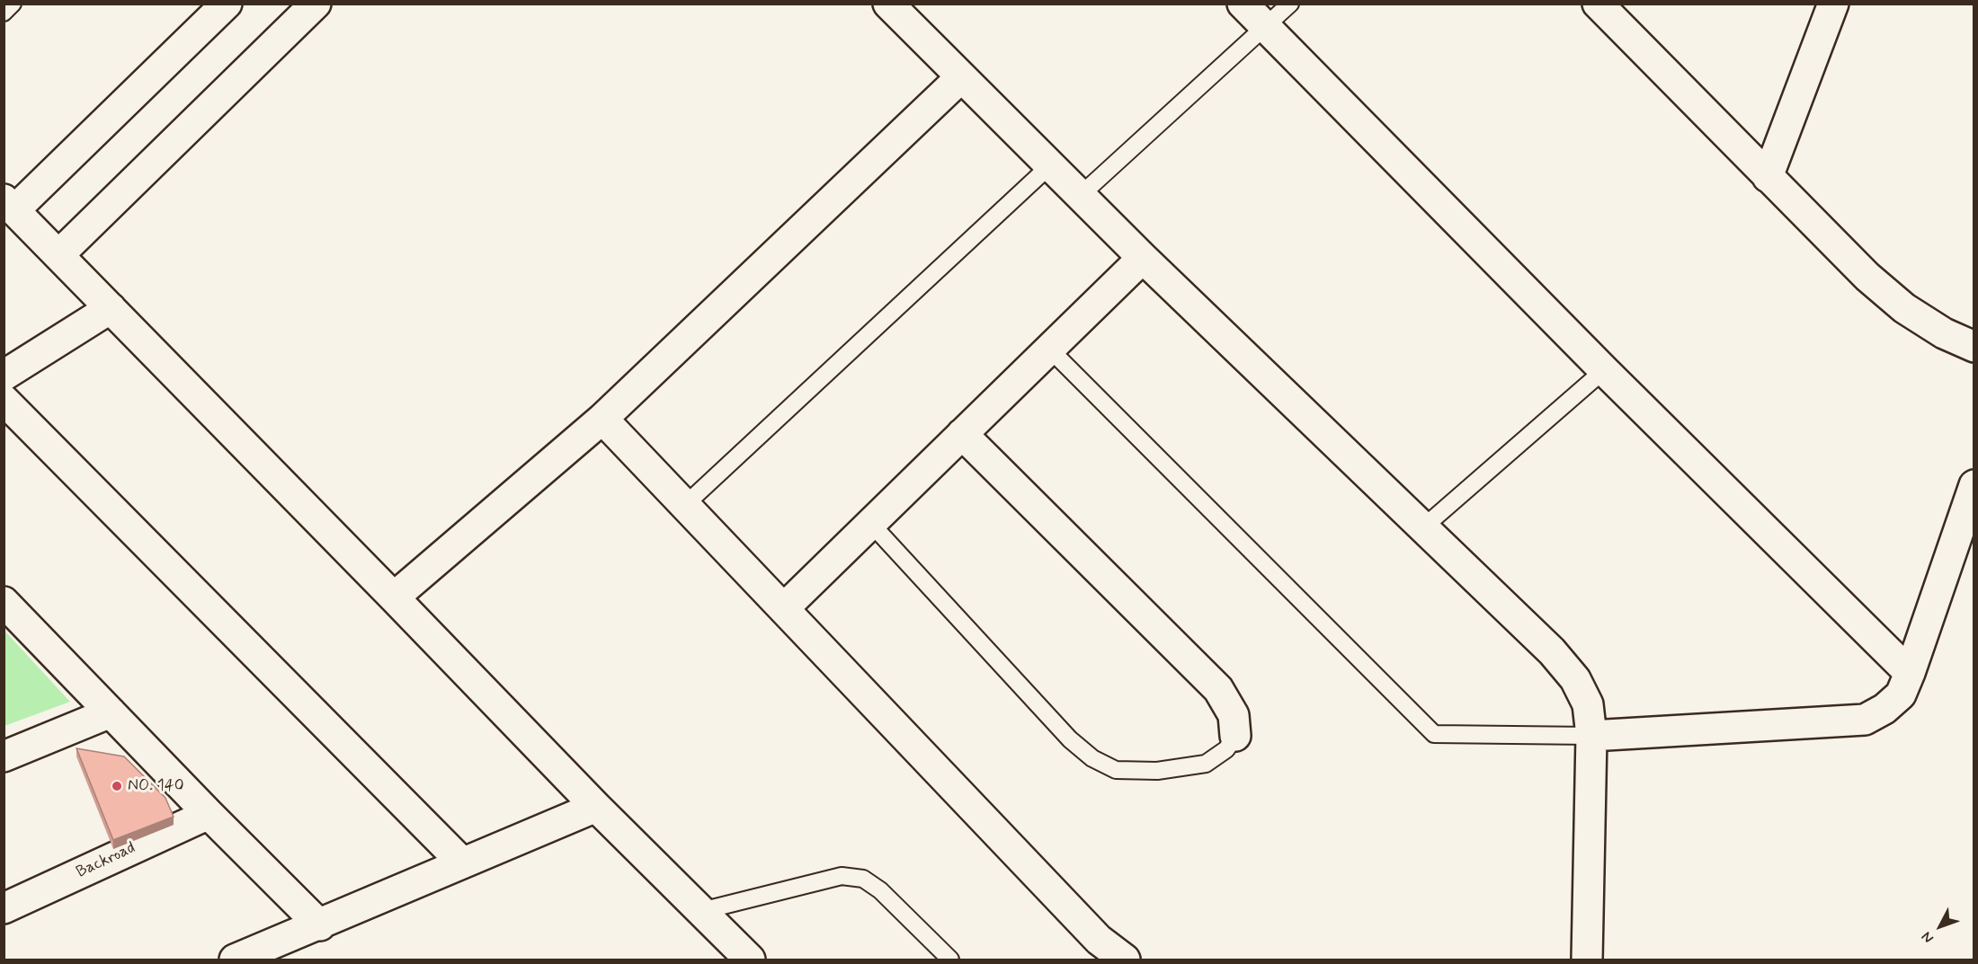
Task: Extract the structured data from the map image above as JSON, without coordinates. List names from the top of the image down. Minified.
{"streets":{"street":["Backroad"]},"places":["NO. 140"],"north":"bottom left"}
